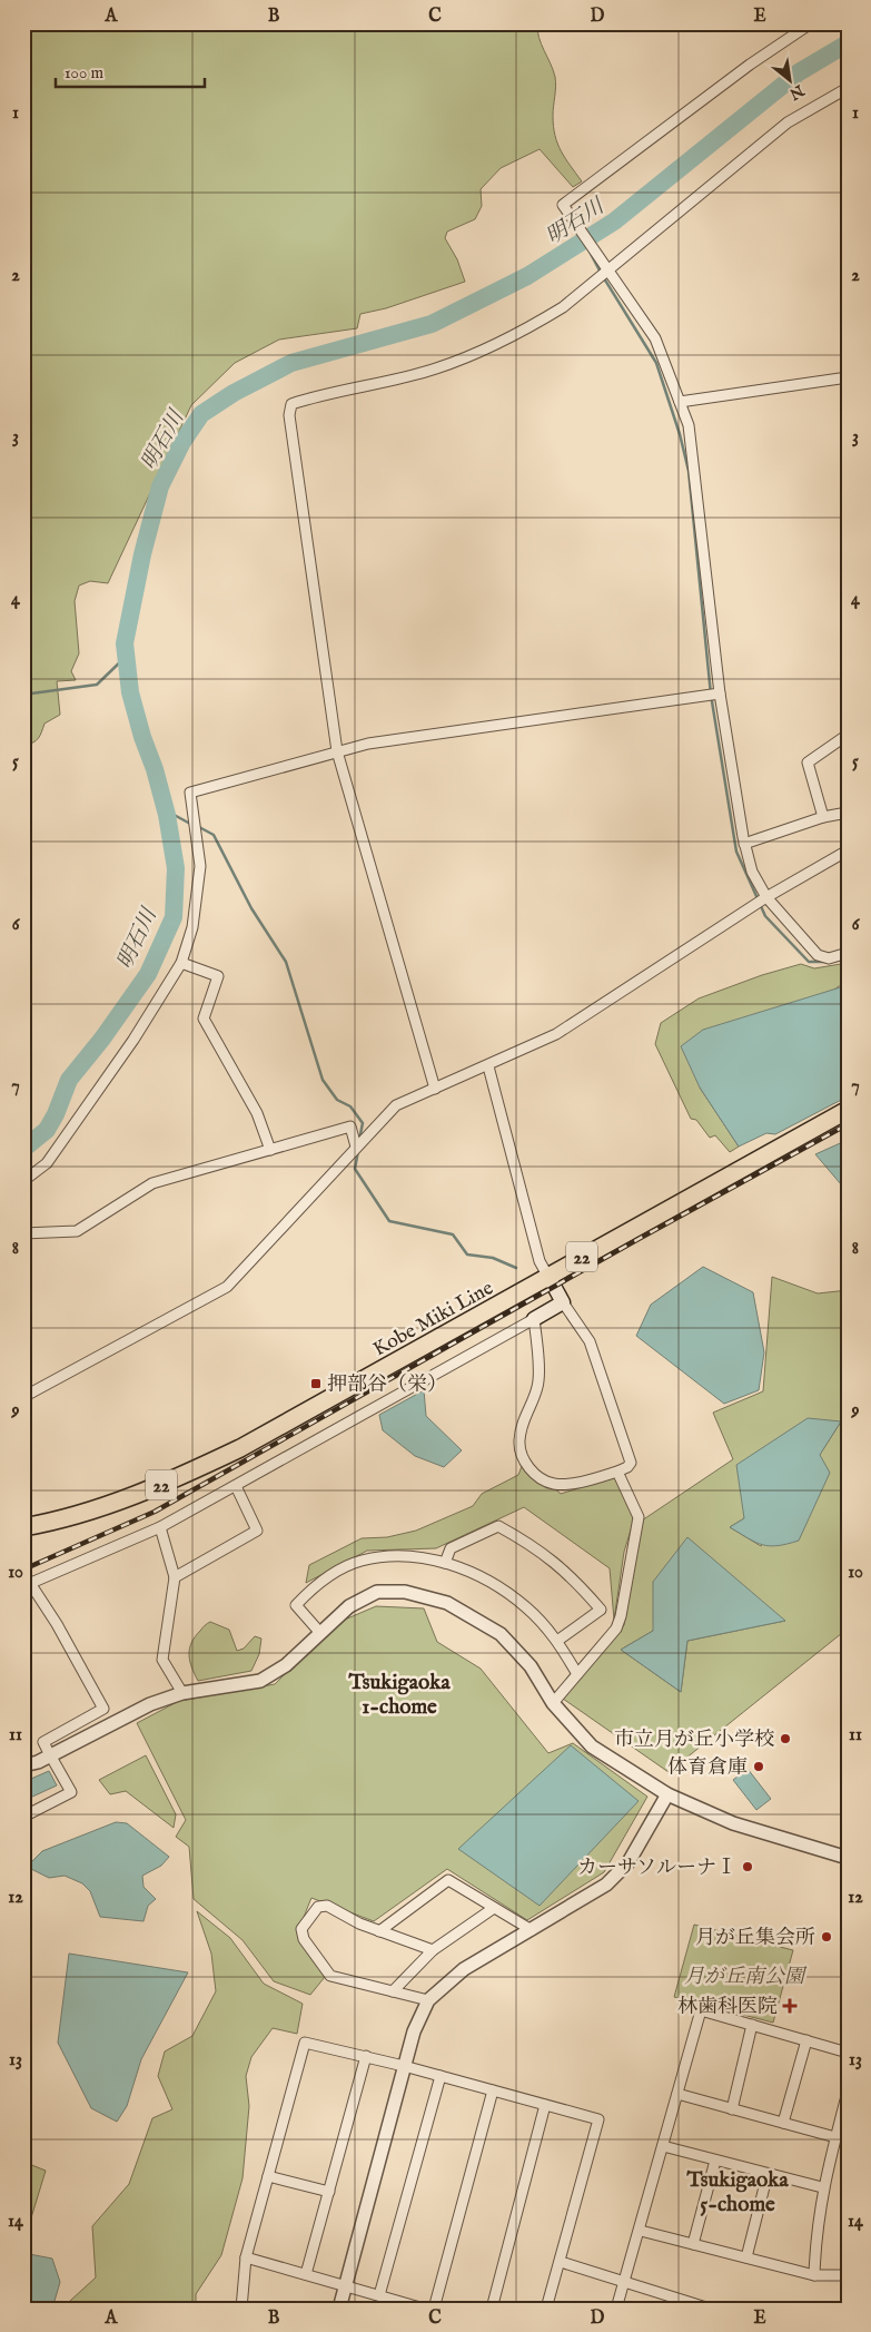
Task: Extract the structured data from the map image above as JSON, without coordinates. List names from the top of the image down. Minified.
{"streets":{"main road":["22","Kobe Miki Line"]},"districts":["Tsukigaoka 1-chome","Tsukigaoka 5-chome"],"water":["明石川"],"parks":["月が丘南公園"],"places":{"transit":["押部谷（栄）"],"other":["市立月が丘小学校","体育倉庫","カーサソルーナⅠ","月が丘集会所"],"health":["林歯科医院"]},"scale_bar":"100 m","north":"bottom right","grid":{"columns":["A","B","C","D","E"],"rows":["1","2","3","4","5","6","7","8","9","10","11","12","13","14"]}}
